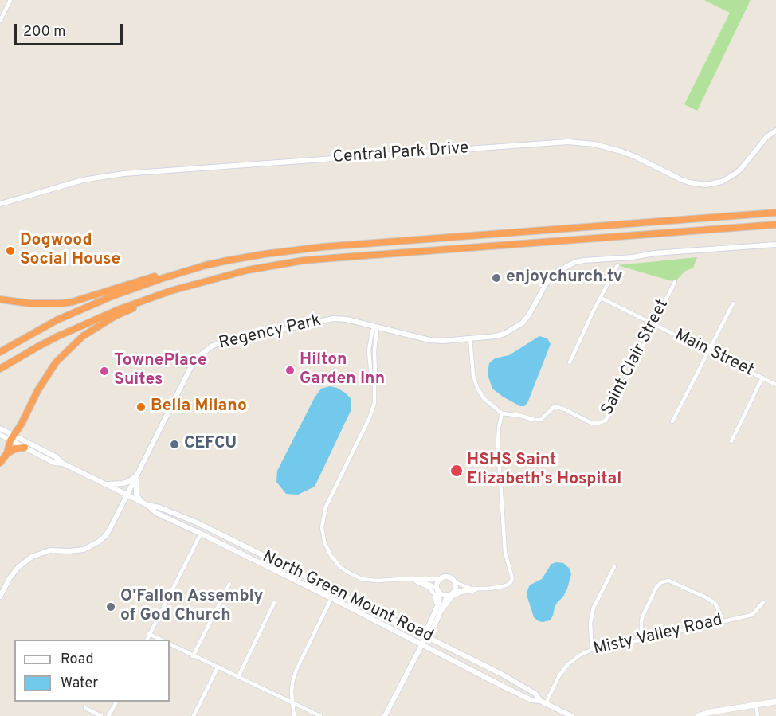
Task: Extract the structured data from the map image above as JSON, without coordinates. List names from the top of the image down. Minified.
{"streets":{"street":["Central Park Drive","Regency Park","Main Street","Saint Clair Street","North Green Mount Road","Misty Valley Road"]},"crossings":[["Regency Park","North Green Mount Road"],["Main Street","Saint Clair Street"],["North Green Mount Road","Misty Valley Road"]],"places":["Dogwood Social House","enjoychurch.tv","Hilton Garden Inn","TownePlace Suites","Bella Milano","CEFCU","HSHS Saint Elizabeth's Hospital","O'Fallon Assembly of God Church"],"legend":["Road","Water"],"scale_bar":"200 m"}
